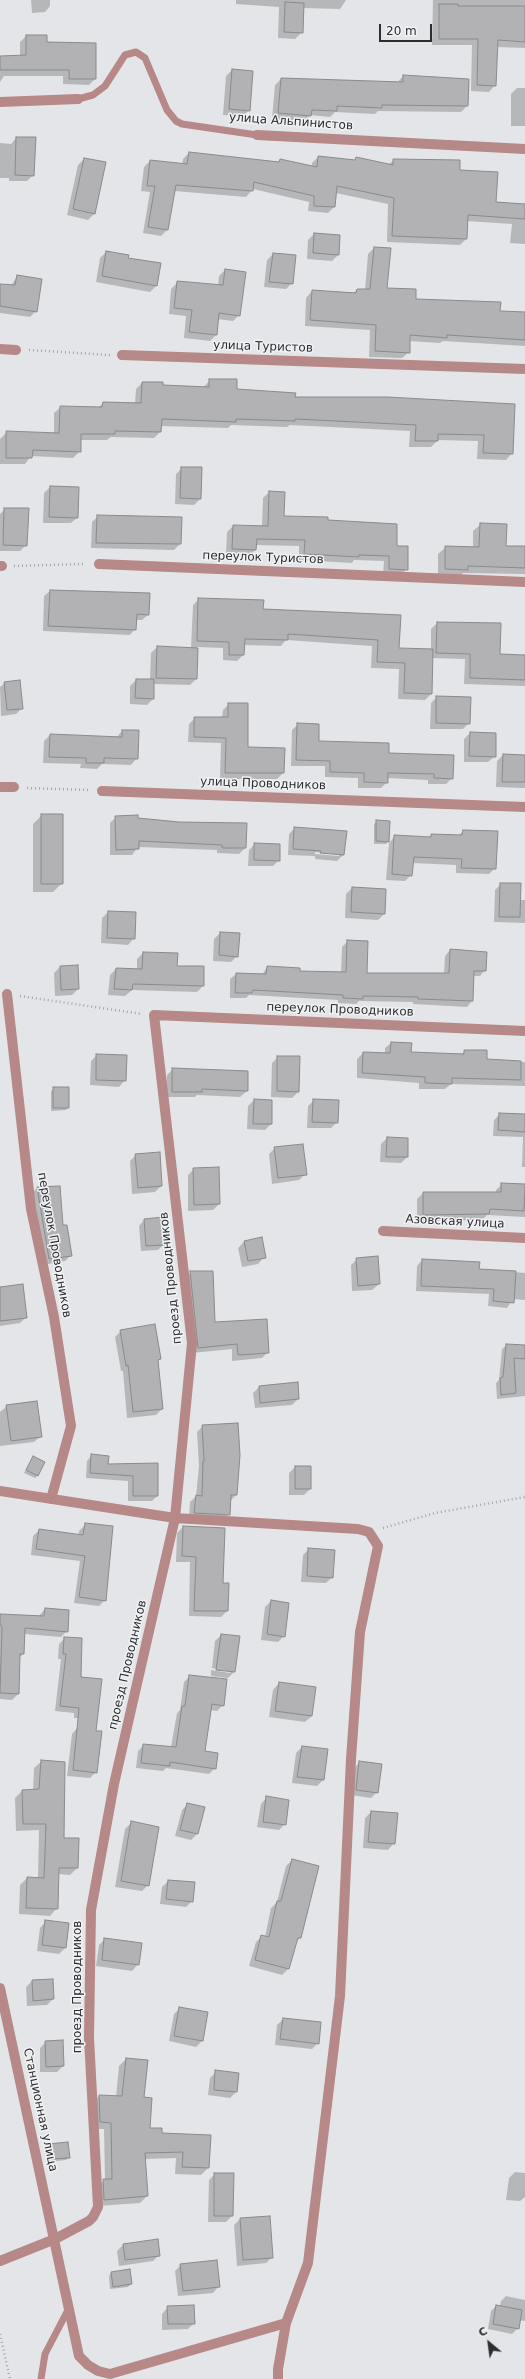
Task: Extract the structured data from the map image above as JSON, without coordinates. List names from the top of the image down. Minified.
{"streets":{"street":["улица Альпинистов","улица Туристов","переулок Туристов","улица Проводников","переулок Проводников","Азовская улица","проезд Проводников","Станционная улица"]},"crossings":[["переулок Проводников","проезд Проводников"],["проезд Проводников","Станционная улица"]],"scale_bar":"20 m","north":"top left"}
